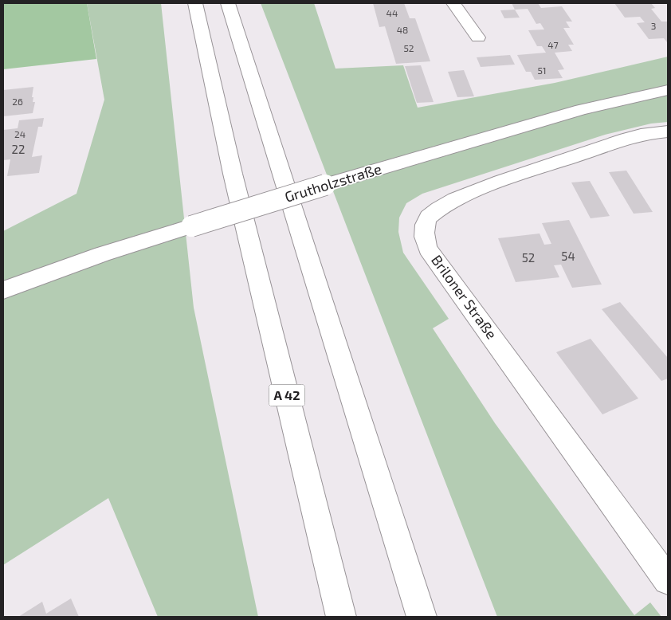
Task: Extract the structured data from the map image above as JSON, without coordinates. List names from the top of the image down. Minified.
{"streets":{"main road":["Grutholzstraße","Briloner Straße","A 42"]},"house_numbers":["44","3","48","47","52","51","26","24","22","54","52"]}
